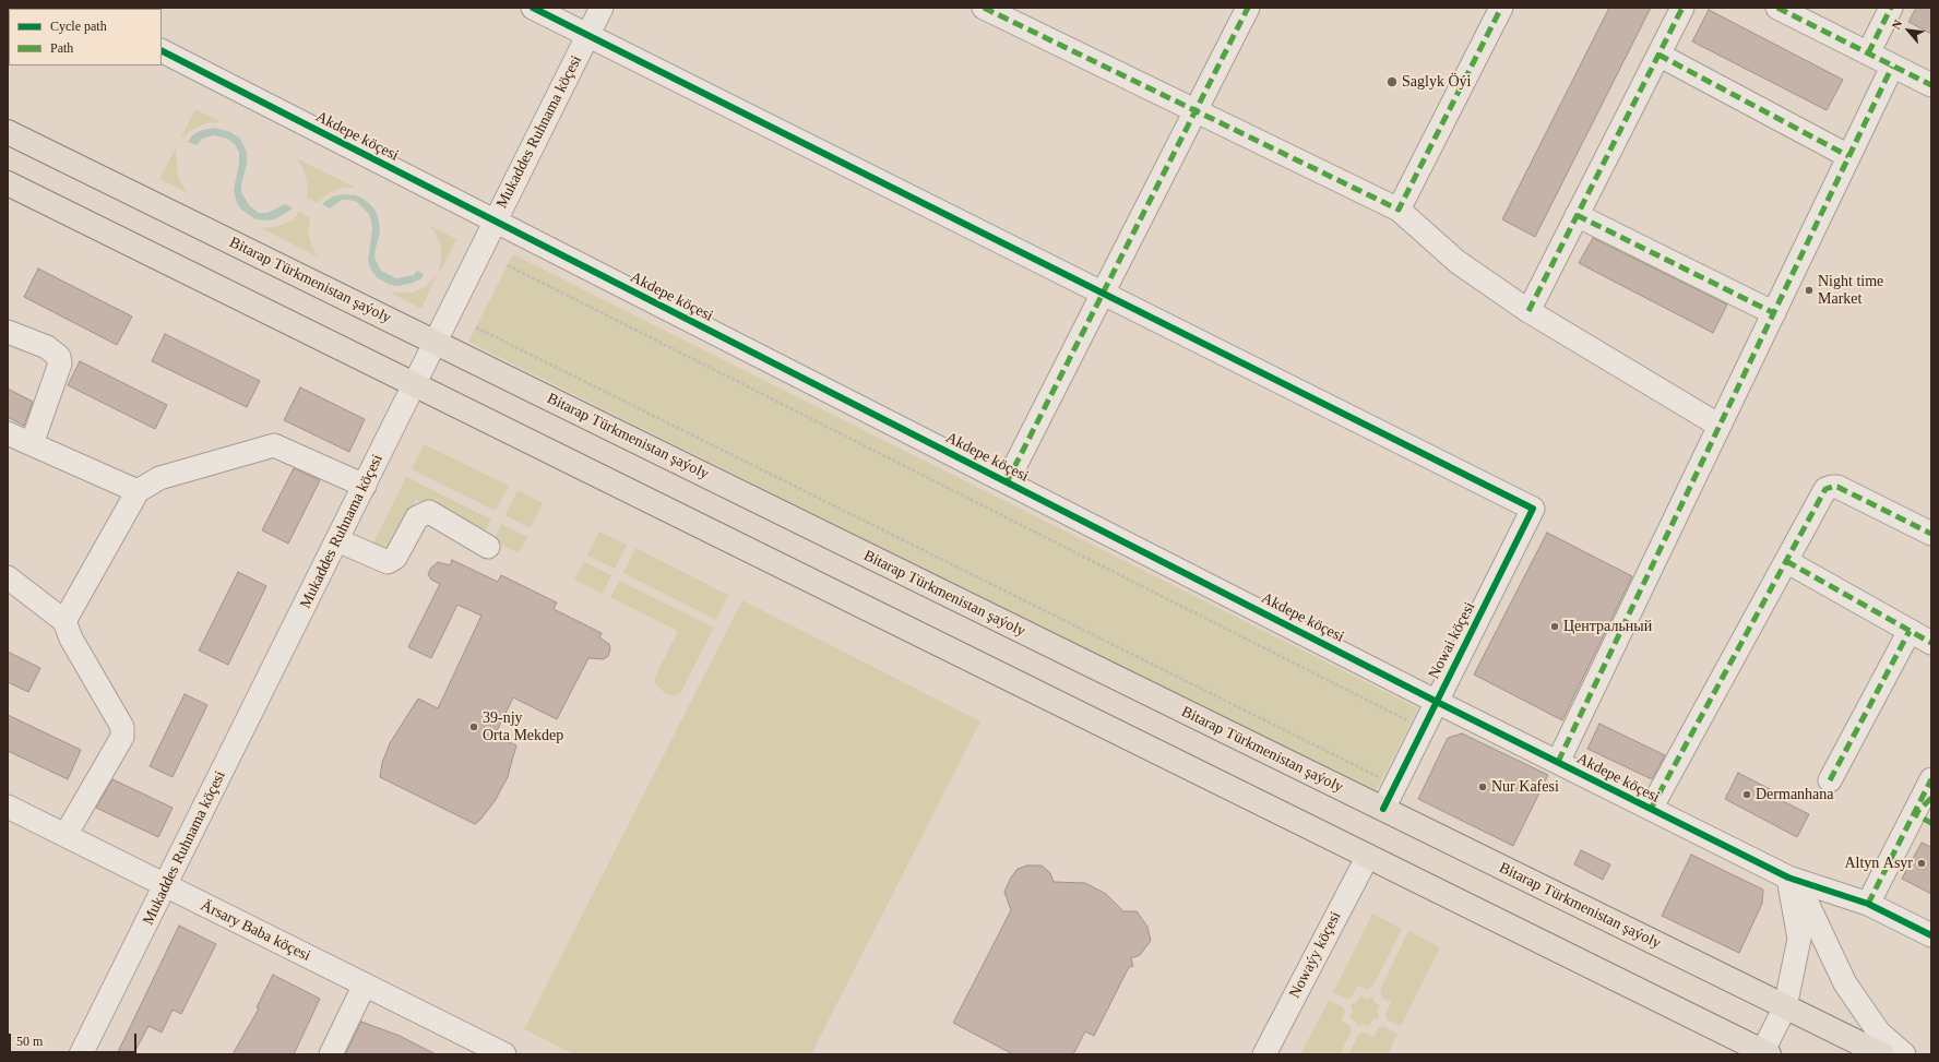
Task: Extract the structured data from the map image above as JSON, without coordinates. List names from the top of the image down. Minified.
{"streets":{"main road":["Bitarap Türkmenistan şaýoly"],"street":["Mukaddes Ruhnama köçesi","Akdepe köçesi","Nowai köçesi","Ärsary Baba köçesi","Nowaýy köçesi"]},"crossings":[["Mukaddes Ruhnama köçesi","Akdepe köçesi"],["Mukaddes Ruhnama köçesi","Bitarap Türkmenistan şaýoly"],["Mukaddes Ruhnama köçesi","Ärsary Baba köçesi"],["Akdepe köçesi","Nowai köçesi"],["Bitarap Türkmenistan şaýoly","Nowai köçesi"]],"places":["Saglyk Öýi","Night time Market","Центральный","39-njy Orta Mekdep","Nur Kafesi","Dermanhana","Altyn Asyr"],"legend":["Cycle path","Path"],"scale_bar":"50 m","north":"top left"}
